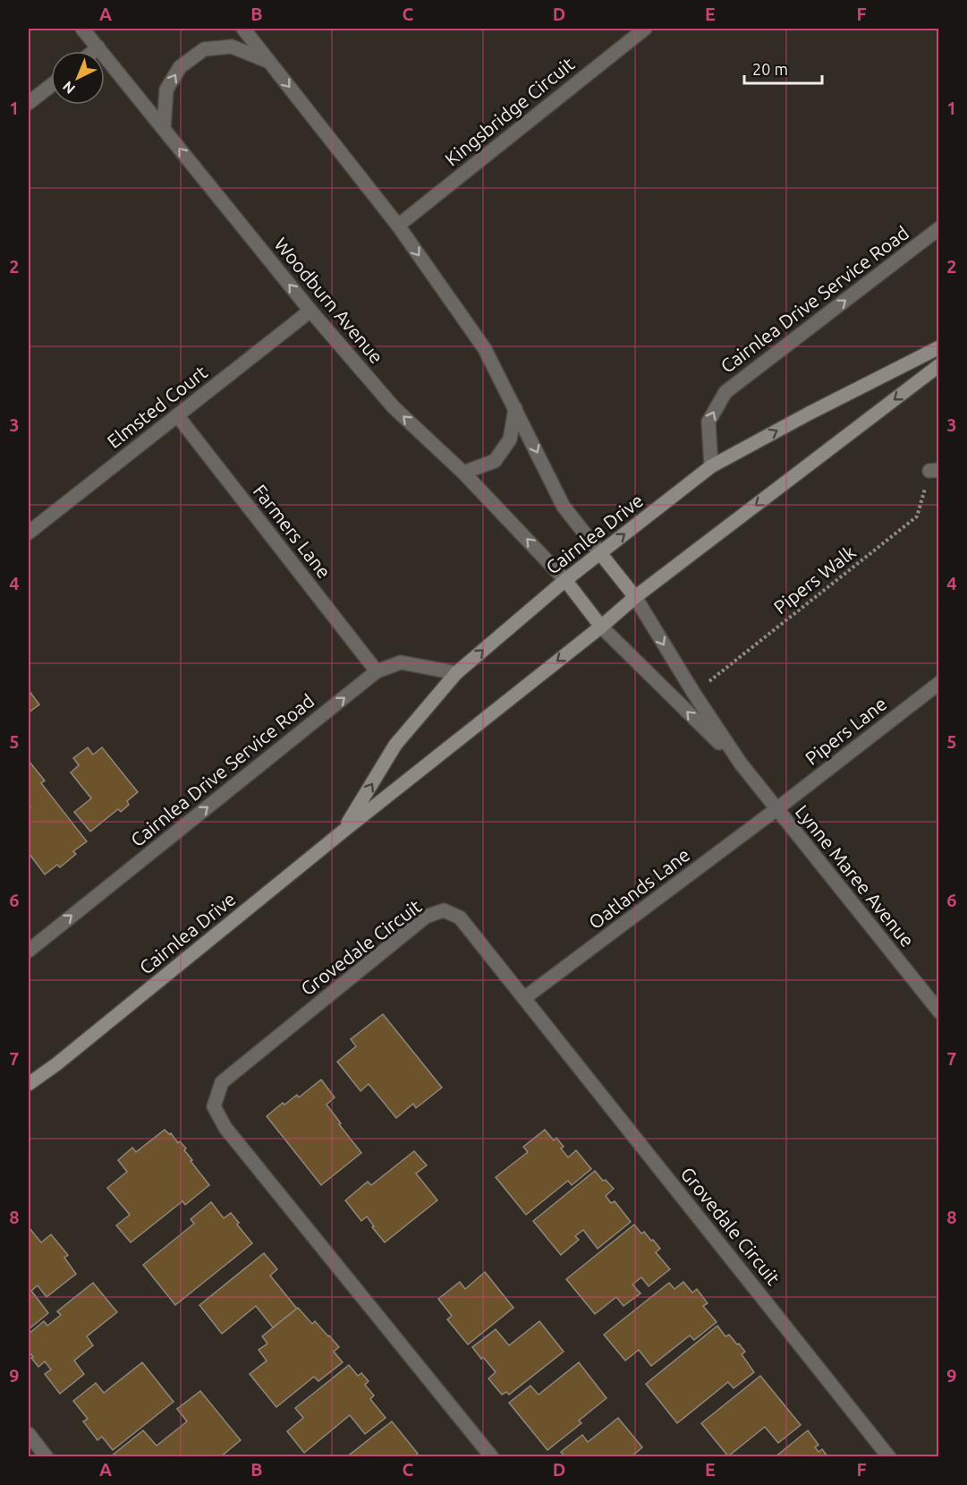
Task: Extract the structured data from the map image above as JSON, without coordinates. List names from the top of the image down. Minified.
{"streets":{"street":["Kingsbridge Circuit","Cairnlea Drive Service Road","Woodburn Avenue","Elmsted Court","Farmers Lane","Cairnlea Drive","Pipers Lane","Lynne Maree Avenue","Oatlands Lane","Grovedale Circuit"],"path":["Pipers Walk"]},"crossings":[["Cairnlea Drive Service Road","Farmers Lane"],["Cairnlea Drive Service Road","Cairnlea Drive"],["Woodburn Avenue","Elmsted Court"],["Woodburn Avenue","Cairnlea Drive"],["Elmsted Court","Farmers Lane"],["Cairnlea Drive","Lynne Maree Avenue"],["Pipers Walk","Lynne Maree Avenue"],["Pipers Lane","Lynne Maree Avenue"],["Pipers Lane","Oatlands Lane"],["Lynne Maree Avenue","Oatlands Lane"],["Oatlands Lane","Grovedale Circuit"]],"one_way":["Cairnlea Drive Service Road"],"scale_bar":"20 m","north":"bottom left","grid":{"columns":["A","B","C","D","E","F"],"rows":["1","2","3","4","5","6","7","8","9"]}}
